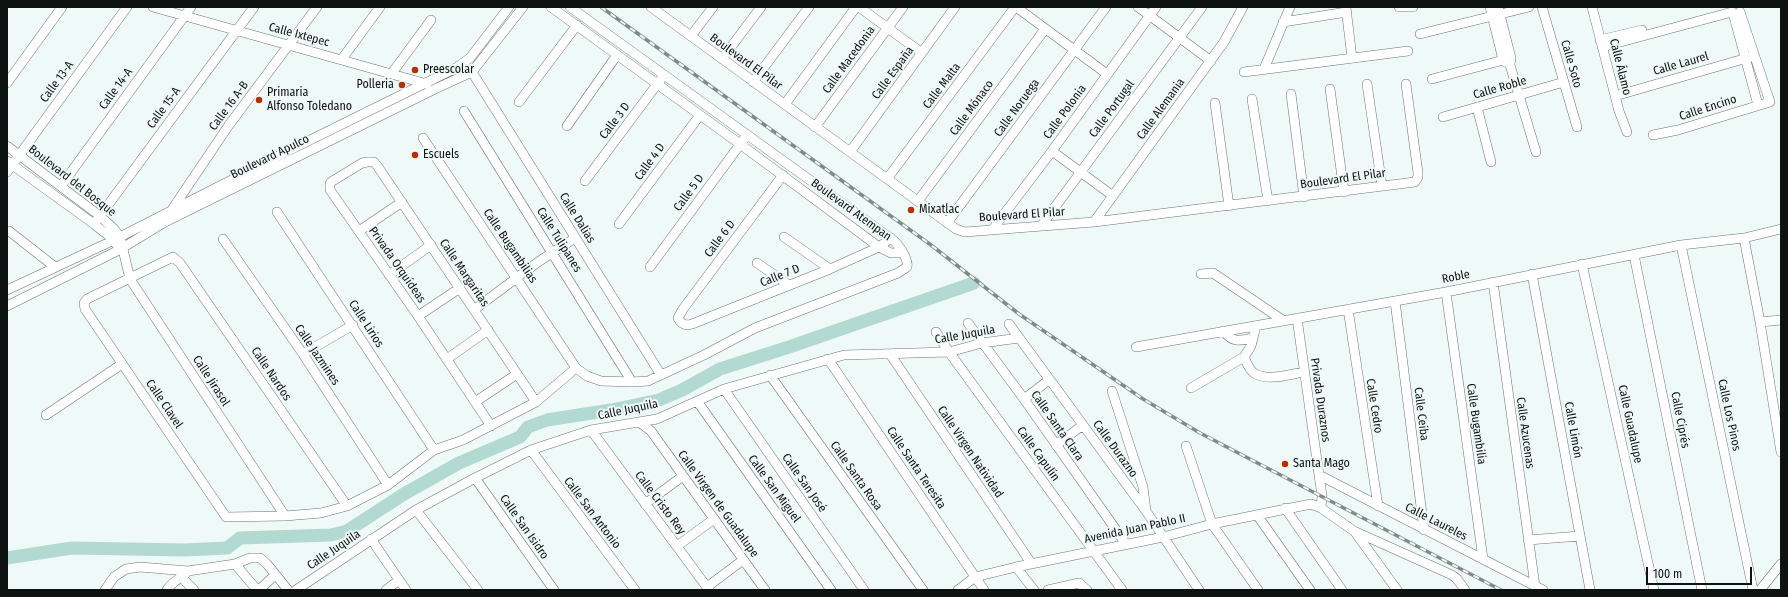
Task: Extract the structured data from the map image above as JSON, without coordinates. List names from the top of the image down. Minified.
{"streets":{"street":["Calle Ixtepec","Calle Macedonia","Boulevard El Pilar","Calle Soto","Calle Laurel","Calle Álamo","Calle España","Calle 13-A","Calle Malta","Calle Roble","Calle 14-A","Calle 16 A-B","Calle 15-A","Calle Mónaco","Calle Noruega","Calle Encino","Calle Portugal","Calle Alemania","Calle Polonia","Calle 3 D","Boulevard Apulco","Calle 4 D","Boulevard del Bosque","Calle 5 D","Boulevard Atempan","Calle Dalias","Calle 6 D","Calle Tulipanes","Calle Bugambilias","Privada Orquídeas","Calle Margaritas","Calle 7 D","Roble","Calle Lirios","Calle Juquila","Calle Jazmines","Calle Nardos","Calle Jirasol","Privada Duraznos","Calle Clavel","Calle Cedro","Calle Ceiba","Calle Los Pinos","Calle Ciprés","Calle Bugambilia","Calle Guadalupe","Calle Santa Clara","Calle Limón","Calle Azucenas","Calle Durazno","Calle Virgen Natividad","Calle Capulín","Calle Santa Teresita","Calle Santa Rosa","Calle San José","Calle San Miguel","Calle Cristo Rey","Calle Virgen de Guadalupe","Calle San Antonio","Calle Laureles","Calle San Isidro","Avenida Juan Pablo II"]},"crossings":[["Calle Ixtepec","Calle 14-A"],["Calle Ixtepec","Calle 16 A-B"],["Calle Ixtepec","Calle 15-A"],["Calle Ixtepec","Boulevard Apulco"],["Calle Macedonia","Boulevard El Pilar"],["Boulevard El Pilar","Calle España"],["Boulevard El Pilar","Calle Malta"],["Boulevard El Pilar","Calle Mónaco"],["Boulevard El Pilar","Calle Noruega"],["Boulevard El Pilar","Calle Portugal"],["Boulevard El Pilar","Calle Alemania"],["Boulevard El Pilar","Calle Polonia"],["Calle Soto","Calle Roble"],["Calle Laurel","Calle Álamo"],["Calle Laurel","Calle Encino"],["Calle 13-A","Boulevard del Bosque"],["Calle 14-A","Boulevard del Bosque"],["Calle 16 A-B","Boulevard Apulco"],["Calle 15-A","Boulevard del Bosque"],["Calle 3 D","Boulevard Atempan"],["Boulevard Apulco","Boulevard del Bosque"],["Boulevard Apulco","Calle Dalias"],["Boulevard Apulco","Calle Jirasol"],["Calle 4 D","Boulevard Atempan"],["Boulevard del Bosque","Calle Jirasol"],["Calle 5 D","Boulevard Atempan"],["Boulevard Atempan","Calle 6 D"],["Boulevard Atempan","Calle 7 D"],["Calle 6 D","Calle 7 D"],["Privada Orquídeas","Calle Margaritas"],["Roble","Privada Duraznos"],["Roble","Calle Cedro"],["Roble","Calle Ceiba"],["Roble","Calle Los Pinos"],["Roble","Calle Ciprés"],["Roble","Calle Bugambilia"],["Roble","Calle Guadalupe"],["Roble","Calle Limón"],["Roble","Calle Azucenas"],["Calle Juquila","Calle Santa Clara"],["Calle Juquila","Calle Durazno"],["Calle Juquila","Calle Virgen Natividad"],["Calle Juquila","Calle Capulín"],["Calle Juquila","Calle Santa Teresita"],["Calle Juquila","Calle Santa Rosa"],["Calle Juquila","Calle San José"],["Calle Juquila","Calle San Miguel"],["Calle Juquila","Calle Cristo Rey"],["Calle Juquila","Calle Virgen de Guadalupe"],["Calle Juquila","Calle San Antonio"],["Calle Juquila","Calle San Isidro"],["Calle Nardos","Calle Jirasol"],["Calle Nardos","Calle Clavel"],["Calle Jirasol","Calle Clavel"],["Privada Duraznos","Calle Laureles"],["Privada Duraznos","Avenida Juan Pablo II"],["Calle Cedro","Calle Laureles"],["Calle Ceiba","Calle Laureles"],["Calle Bugambilia","Calle Laureles"],["Calle Santa Clara","Avenida Juan Pablo II"],["Calle Azucenas","Calle Laureles"],["Calle Durazno","Avenida Juan Pablo II"],["Calle Virgen Natividad","Avenida Juan Pablo II"],["Calle Capulín","Avenida Juan Pablo II"],["Calle Santa Teresita","Avenida Juan Pablo II"]],"places":["Preescolar","Polleria","Primaria Alfonso Toledano","Escuels","Mixatlac","Santa Mago"],"scale_bar":"100 m"}
